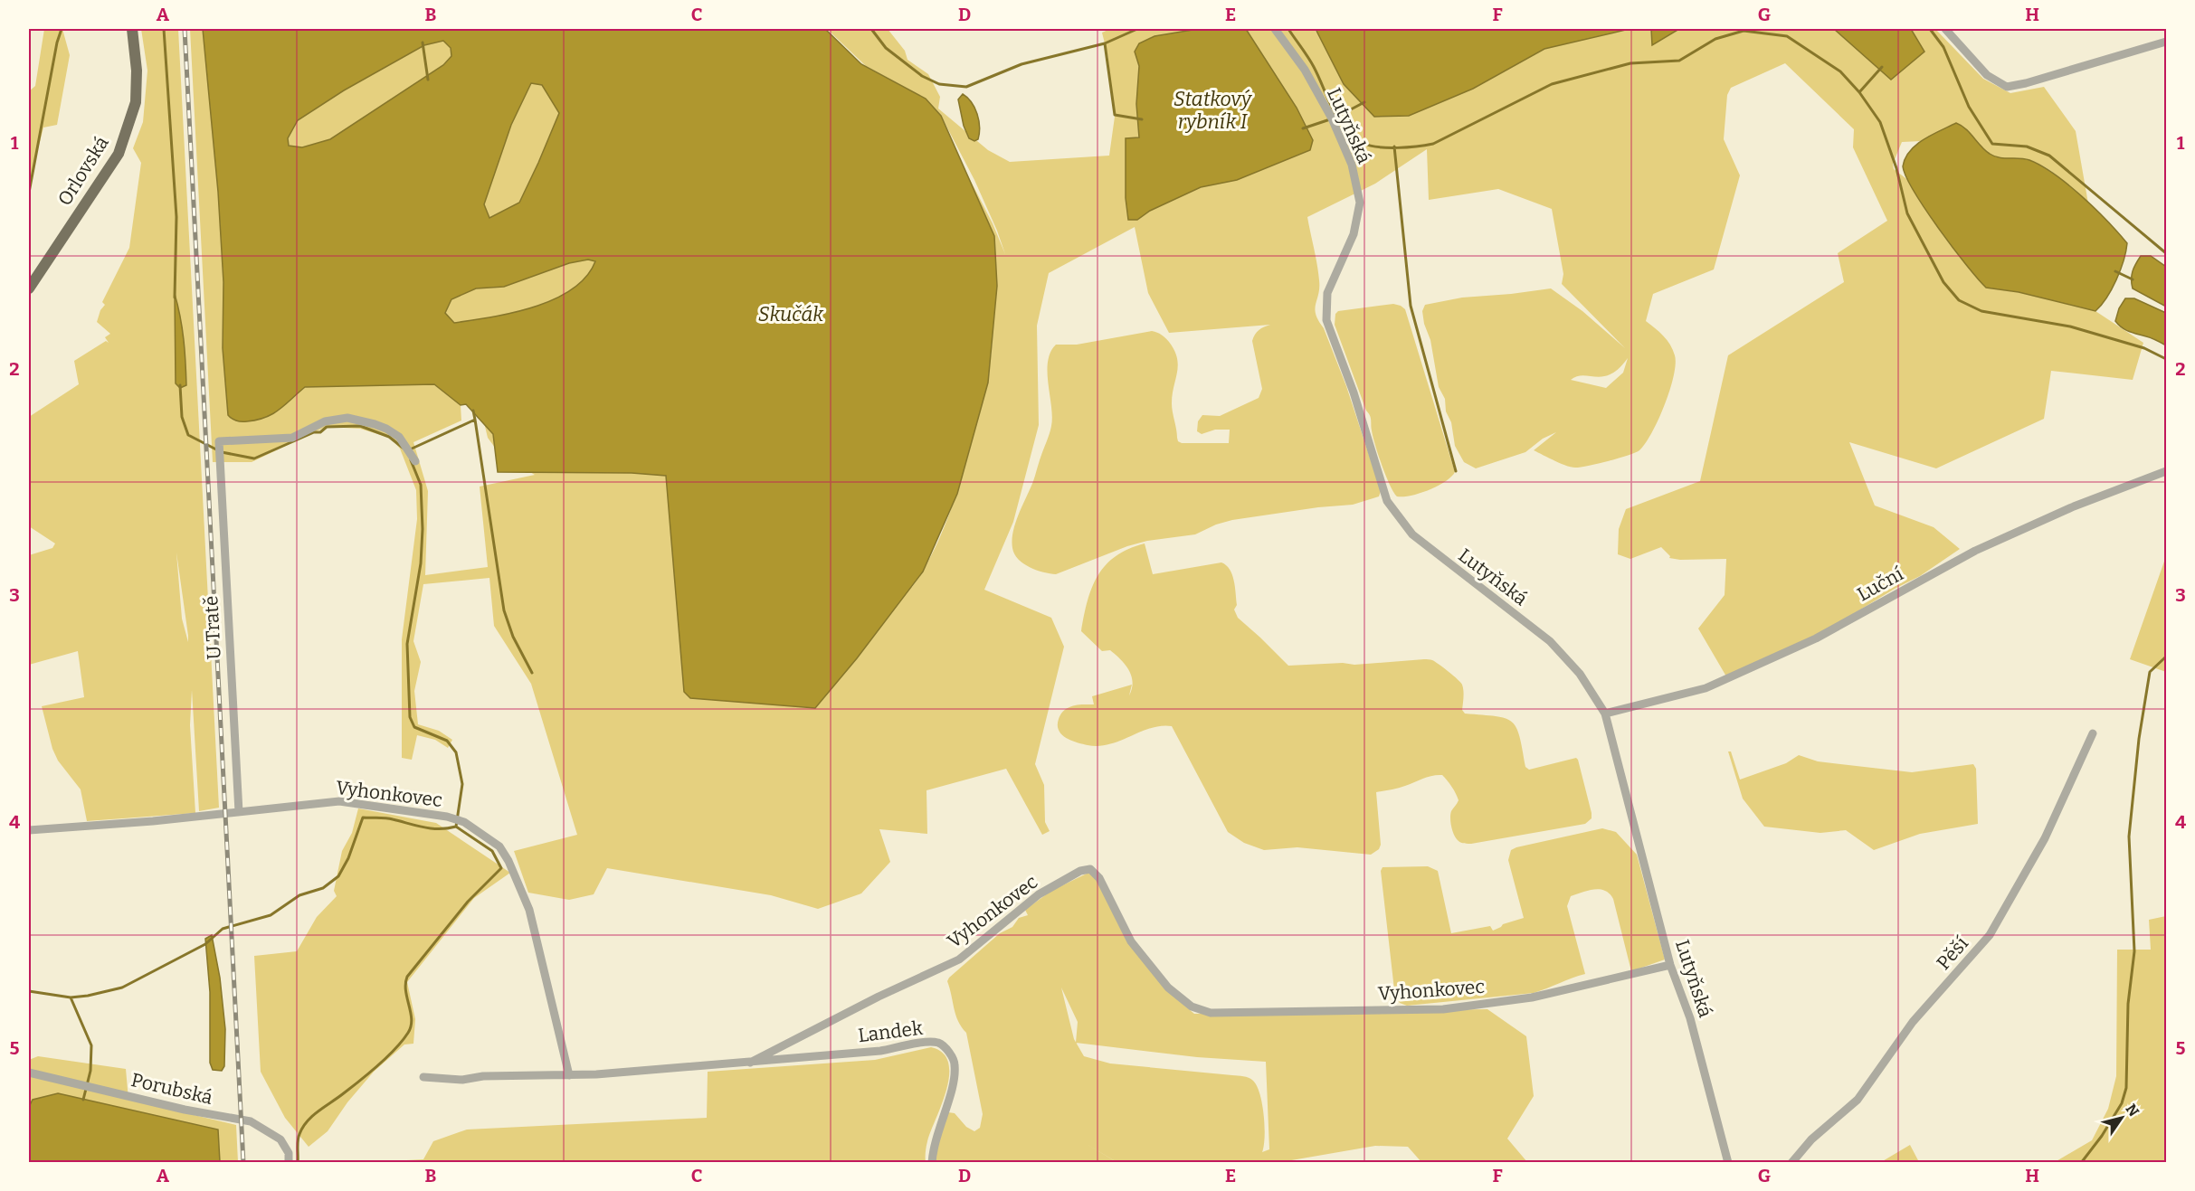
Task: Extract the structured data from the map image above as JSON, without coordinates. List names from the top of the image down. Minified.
{"streets":{"main road":["Orlovská"],"street":["Lutyňská","Luční","U Tratě","Vyhonkovec","Pěší","Landek","Porubská"]},"crossings":[["Lutyňská","Luční"],["Lutyňská","Vyhonkovec"],["U Tratě","Vyhonkovec"],["Vyhonkovec","Landek"]],"water":["Statkový rybník I","Skučák"],"north":"top right","grid":{"columns":["A","B","C","D","E","F","G","H"],"rows":["1","2","3","4","5"]}}
